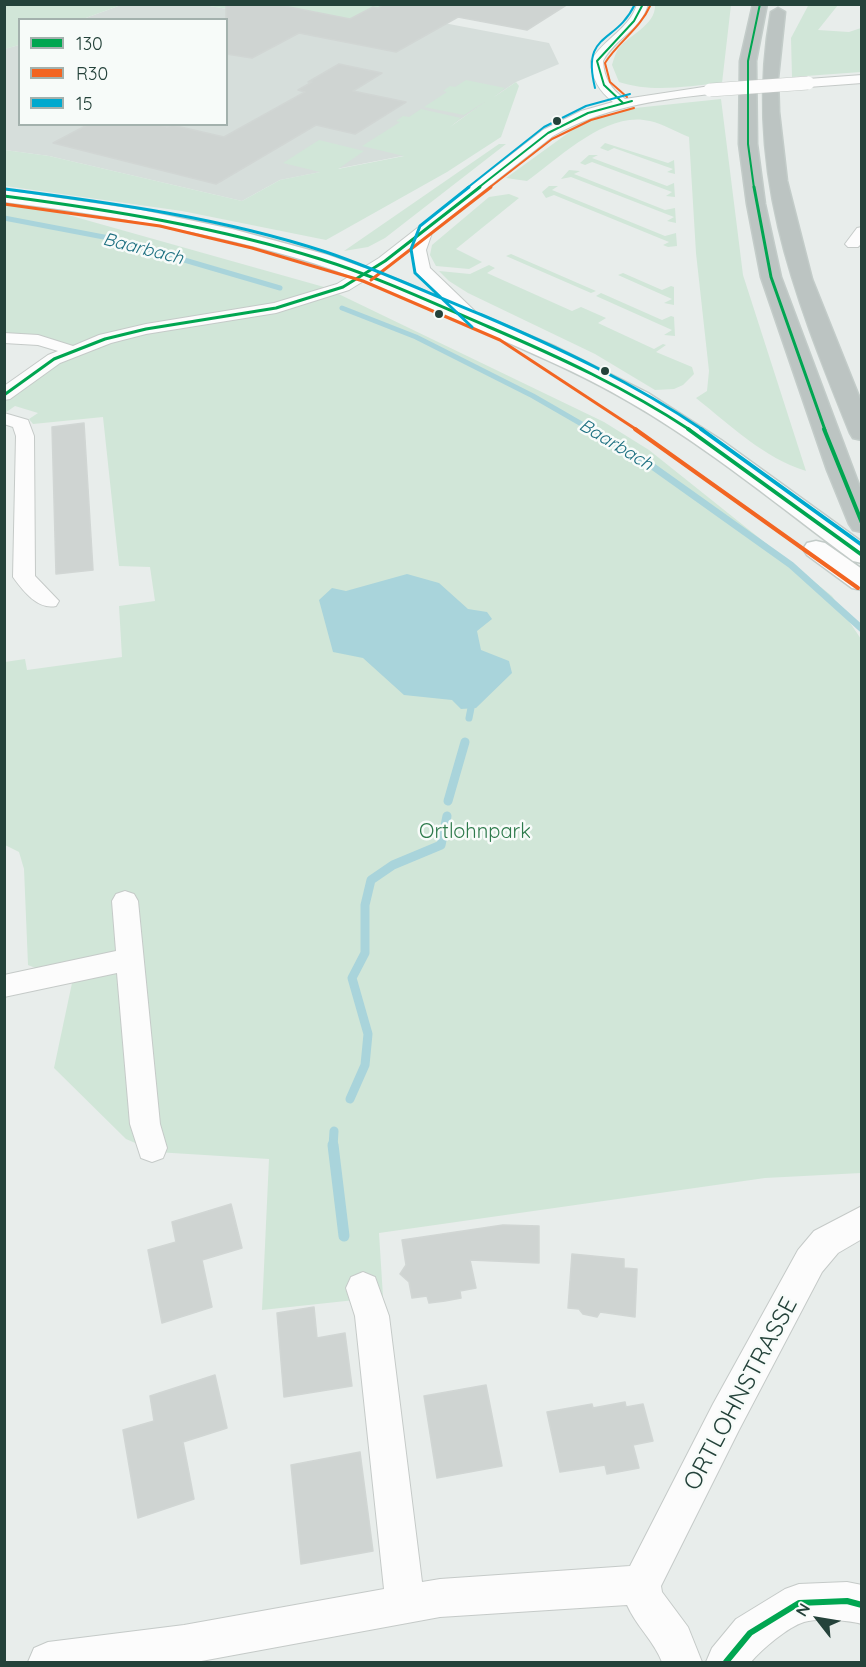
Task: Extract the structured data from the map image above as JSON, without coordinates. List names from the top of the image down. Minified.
{"streets":{"street":["ORTLOHNSTRASSE"]},"water":["Baarbach"],"parks":["Ortlohnpark"],"lines":["transit line 130","transit line 15","transit line R30"],"legend":["130","R30","15"],"north":"top left"}
